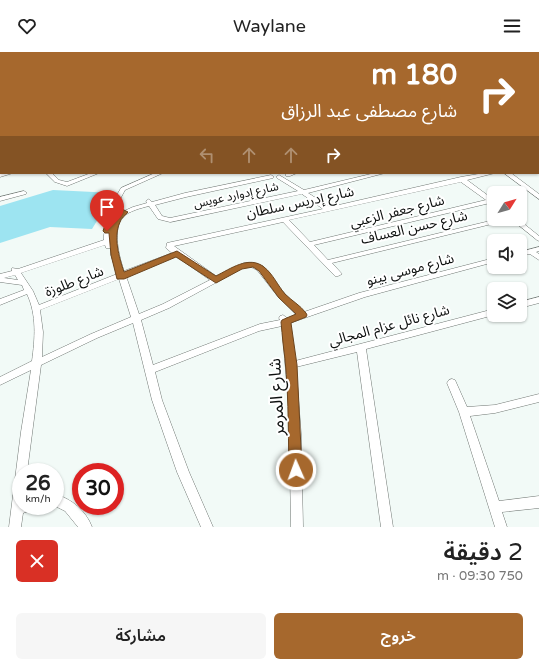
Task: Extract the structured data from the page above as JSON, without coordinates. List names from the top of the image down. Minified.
{"streets":{"street":["شارع إدوارد عويس","شارع إدريس سلطان","شارع جعفر الزعبي","شارع حسن العساف","شارع موسى بينو","شارع طلوزة","شارع نائل عزام المجالي","شارع المرمر"]},"crossings":[["شارع إدريس سلطان","شارع طلوزة"],["شارع موسى بينو","شارع المرمر"],["شارع نائل عزام المجالي","شارع المرمر"]],"north":"top right","page":{"header":"Waylane","turn":["180 m","شارع مصطفى عبد الرزاق"],"speed":"26 km/h","limit":"30","heading":["2 دقيقة","750 m · 09:30"],"buttons":["خروج","مشاركة"]}}
